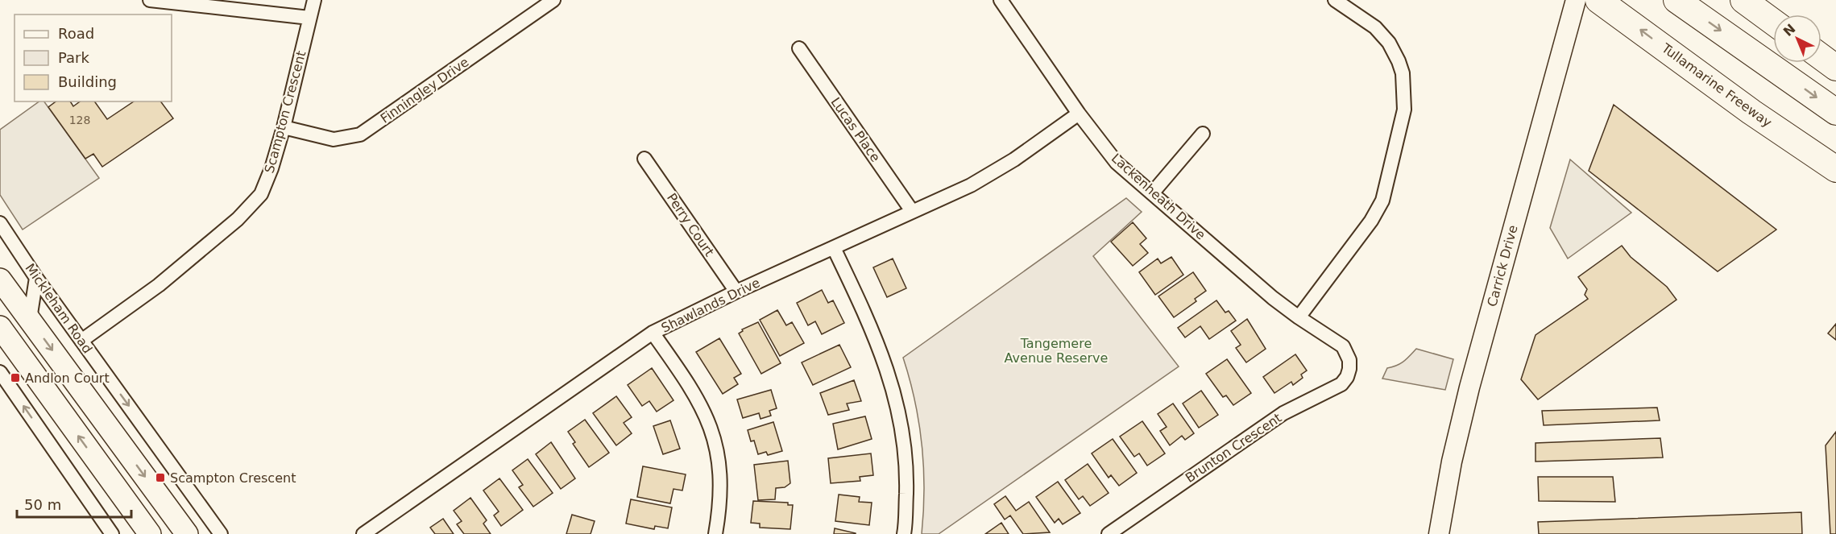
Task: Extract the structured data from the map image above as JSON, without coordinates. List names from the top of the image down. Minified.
{"streets":{"highway":["Tullamarine Freeway"],"street":["Finningley Drive","Scampton Crescent","Lucas Place","Lackenheath Drive","Perry Court","Carrick Drive","Shawlands Drive","Mickleham Road","Brunton Crescent"]},"crossings":[["Finningley Drive","Scampton Crescent"],["Scampton Crescent","Mickleham Road"],["Lucas Place","Shawlands Drive"],["Lackenheath Drive","Shawlands Drive"],["Lackenheath Drive","Brunton Crescent"],["Perry Court","Shawlands Drive"]],"parks":["Tangemere Avenue Reserve"],"places":{"transit":["Andlon Court","Scampton Crescent"]},"house_numbers":["128"],"legend":["Road","Park","Building"],"scale_bar":"50 m","north":"top left"}
